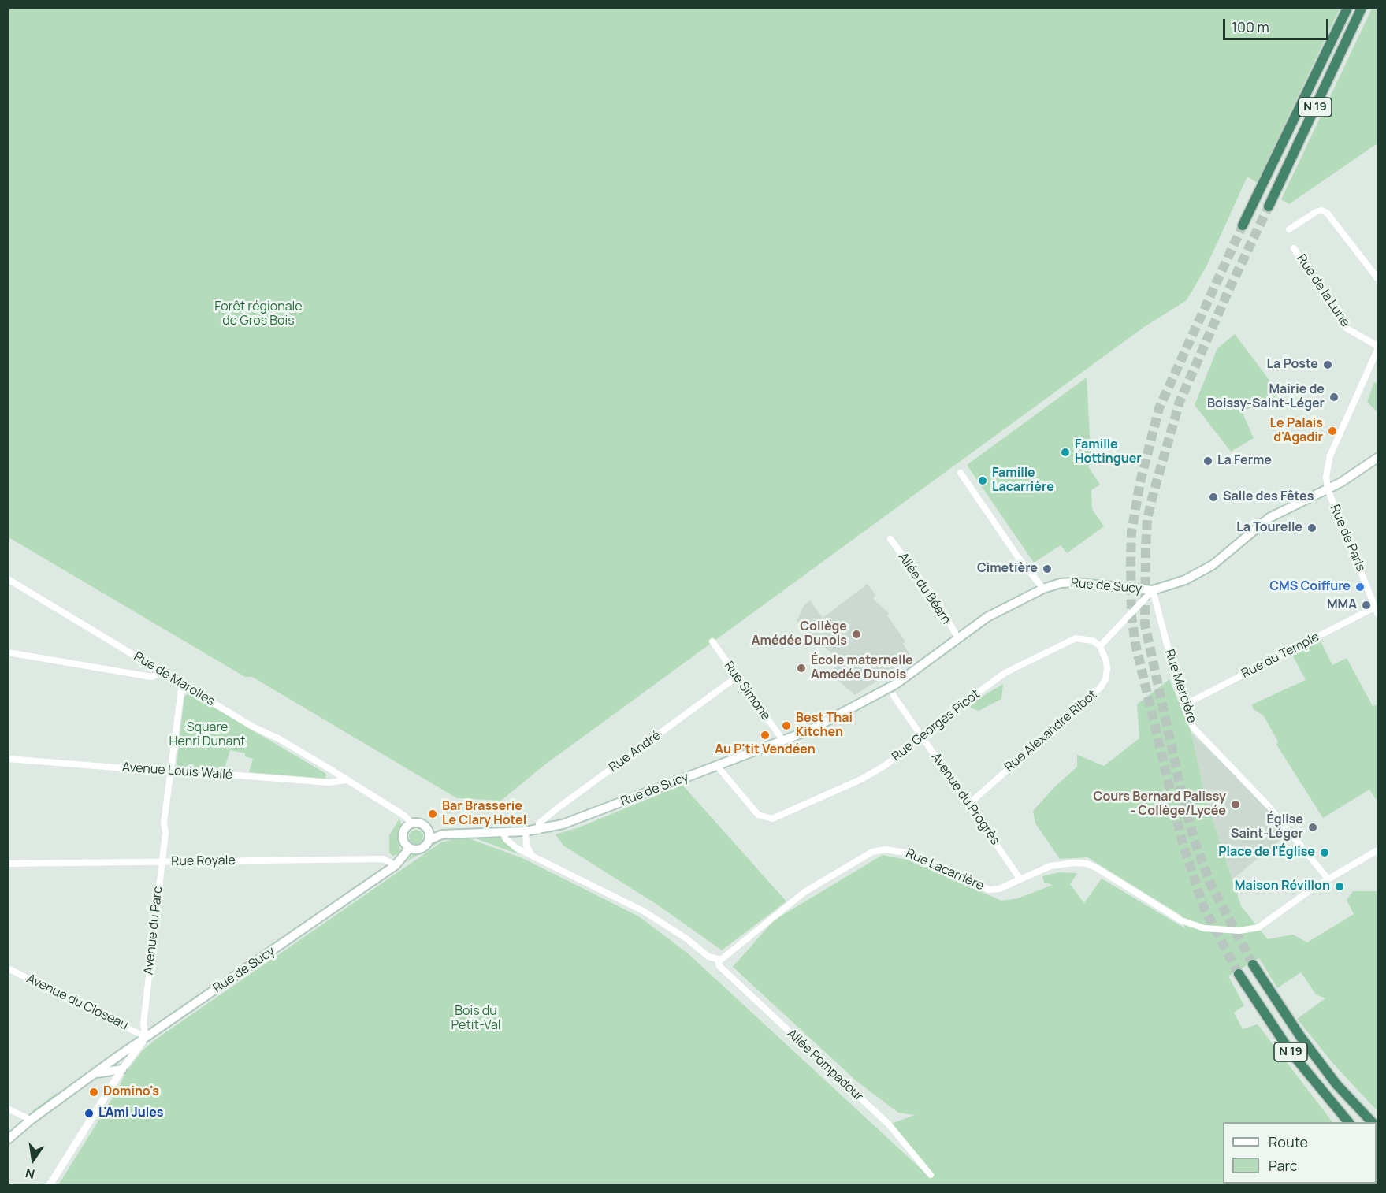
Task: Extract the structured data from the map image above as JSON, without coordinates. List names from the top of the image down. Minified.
{"streets":{"highway":["N 19"],"main road":["Rue de Sucy"],"street":["Rue de la Lune","Rue de Paris","Allée du Béarn","Rue du Temple","Rue de Marolles","Rue Mercière","Rue Simone","Rue Georges Picot","Rue Alexandre Ribot","Rue André","Avenue Louis Wallé","Avenue du Progrès","Rue Royale","Rue Lacarrière","Avenue du Parc","Avenue du Closeau","Allée Pompadour"]},"crossings":[["Rue de Paris","Rue de Sucy"],["Rue de Paris","Rue du Temple"],["Rue de Sucy","Allée du Béarn"],["Rue de Sucy","Rue de Marolles"],["Rue de Sucy","Rue Mercière"],["Rue de Sucy","Rue Simone"],["Rue de Sucy","Rue Georges Picot"],["Rue de Sucy","Rue André"],["Rue de Sucy","Rue Royale"],["Rue de Sucy","Avenue du Parc"],["Rue de Sucy","Avenue du Closeau"],["Rue du Temple","Rue Mercière"],["Rue de Marolles","Avenue Louis Wallé"],["Rue de Marolles","Avenue du Parc"],["Rue Mercière","Rue Lacarrière"],["Rue Simone","Rue André"],["Rue Georges Picot","Rue Alexandre Ribot"],["Rue Georges Picot","Avenue du Progrès"],["Rue Alexandre Ribot","Avenue du Progrès"],["Avenue Louis Wallé","Avenue du Parc"],["Avenue du Progrès","Rue Lacarrière"],["Rue Royale","Avenue du Parc"],["Rue Lacarrière","Allée Pompadour"],["Avenue du Parc","Avenue du Closeau"]],"parks":["Forêt régionale de Gros Bois","Square Henri Dunant","Bois du Petit-Val"],"places":["La Poste","Mairie de Boissy-Saint-Léger","Le Palais d'Agadir","Famille Hottinguer","La Ferme","Famille Lacarrière","Salle des Fêtes","La Tourelle","Cimetière","CMS Coiffure","MMA","Collège Amédée Dunois","École maternelle Amedée Dunois","Best Thai Kitchen","Au P'tit Vendéen","Cours Bernard Palissy - Collège/Lycée","Bar Brasserie Le Clary Hotel","Église Saint-Léger","Place de l'Église","Maison Révillon","Domino's","L'Ami Jules"],"legend":["Route","Parc"],"scale_bar":"100 m","north":"bottom"}
